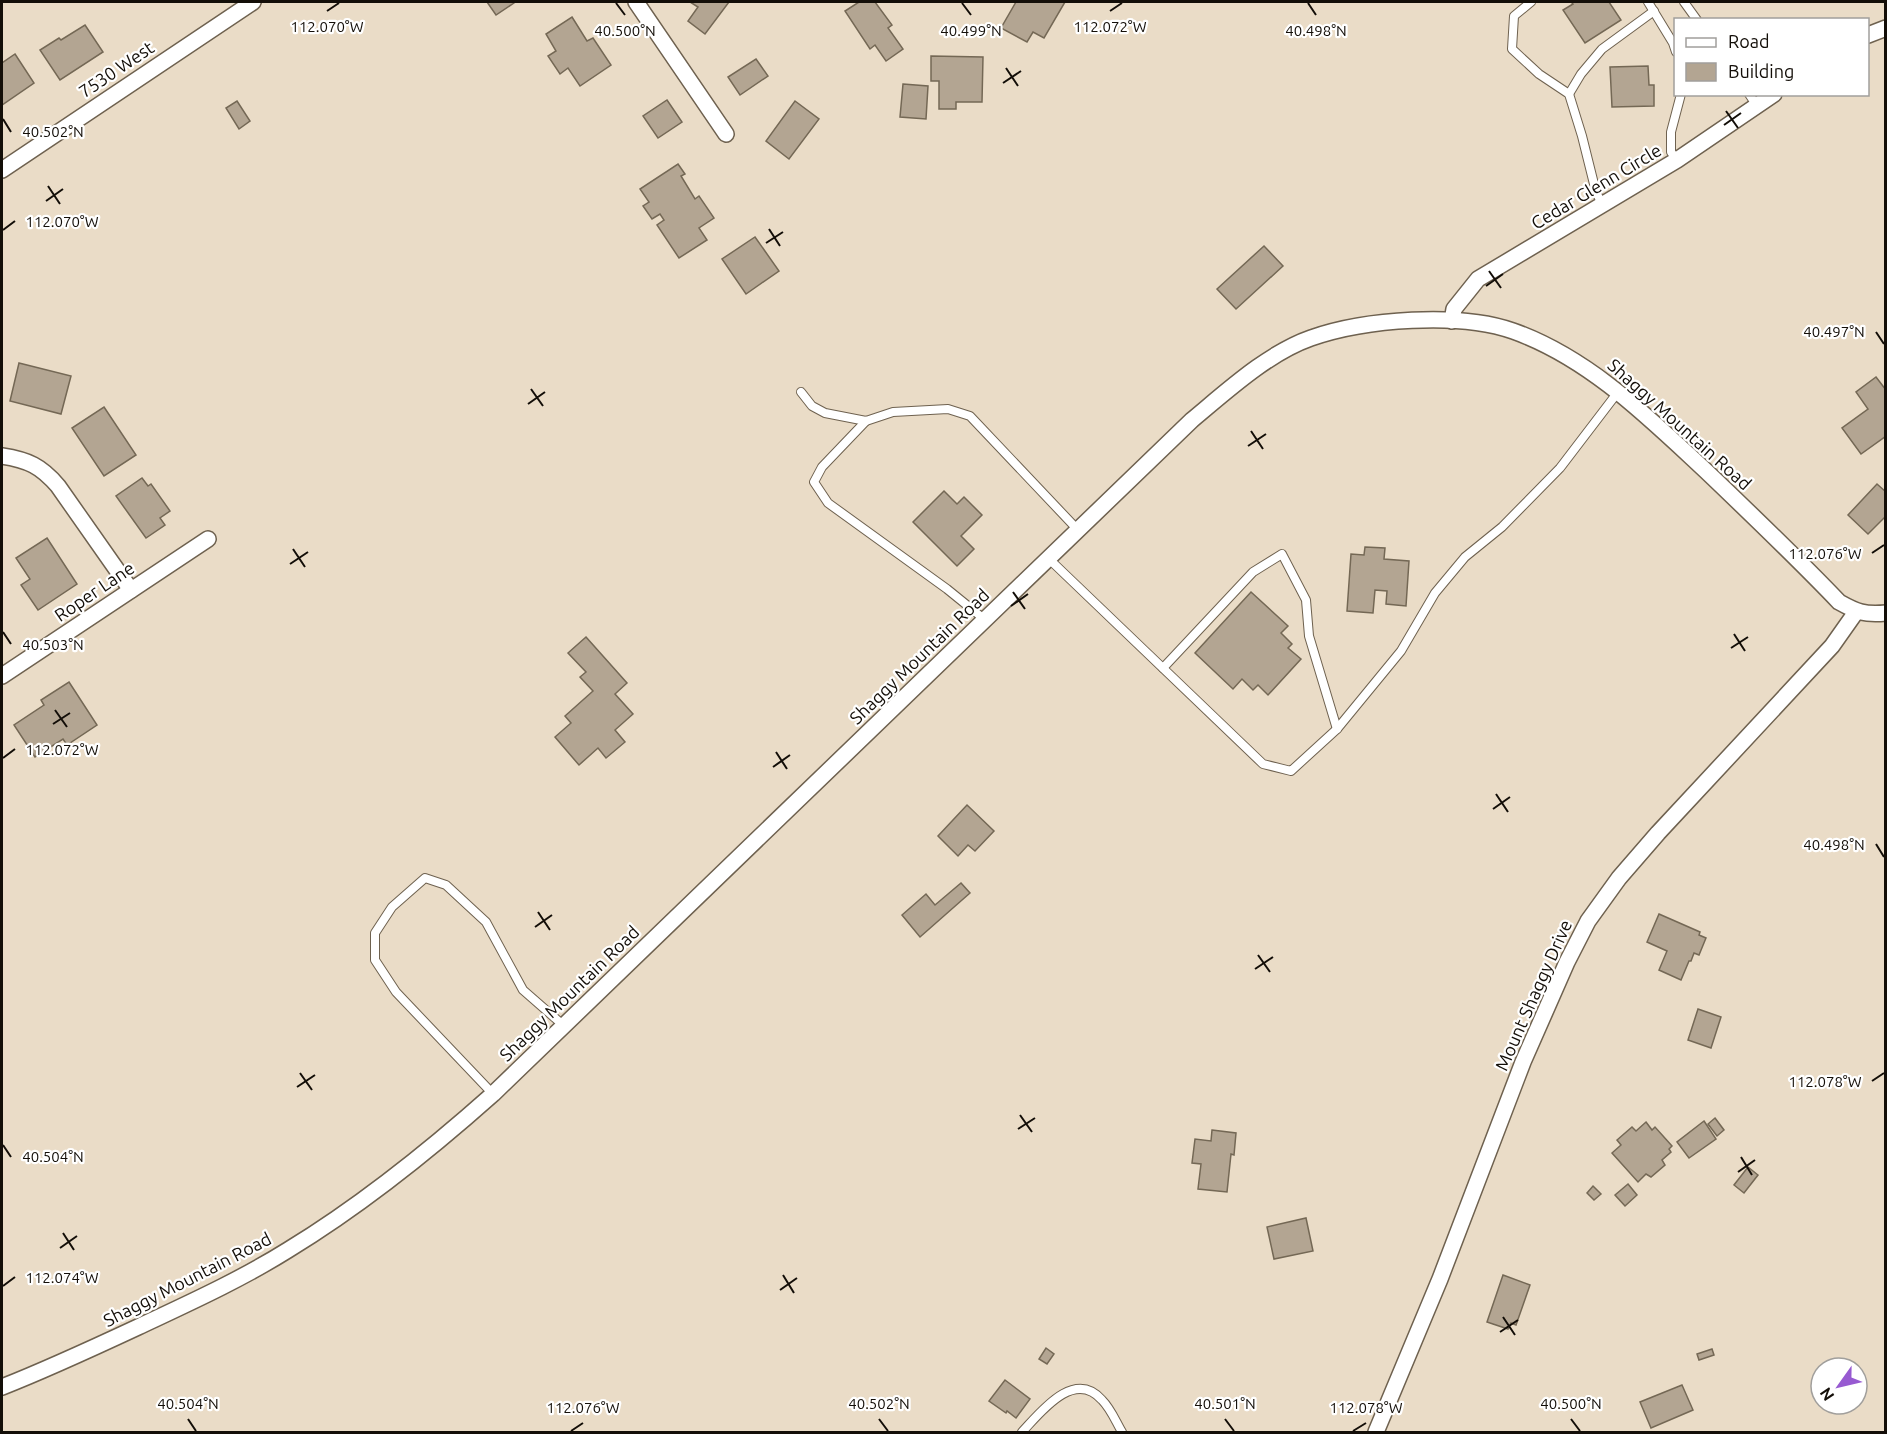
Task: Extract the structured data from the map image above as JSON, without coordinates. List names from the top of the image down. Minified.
{"streets":{"street":["7530 West","Cedar Glenn Circle","Shaggy Mountain Road","Roper Lane","Mount Shaggy Drive"]},"crossings":[["Cedar Glenn Circle","Shaggy Mountain Road"],["Shaggy Mountain Road","Mount Shaggy Drive"]],"legend":["Road","Building"],"north":"bottom left","coordinates":["112.070°W","112.072°W","40.500°N","40.499°N","40.498°N","40.502°N","40.497°N","112.076°W","40.503°N","112.078°W","40.504°N","112.074°W","40.501°N"]}
